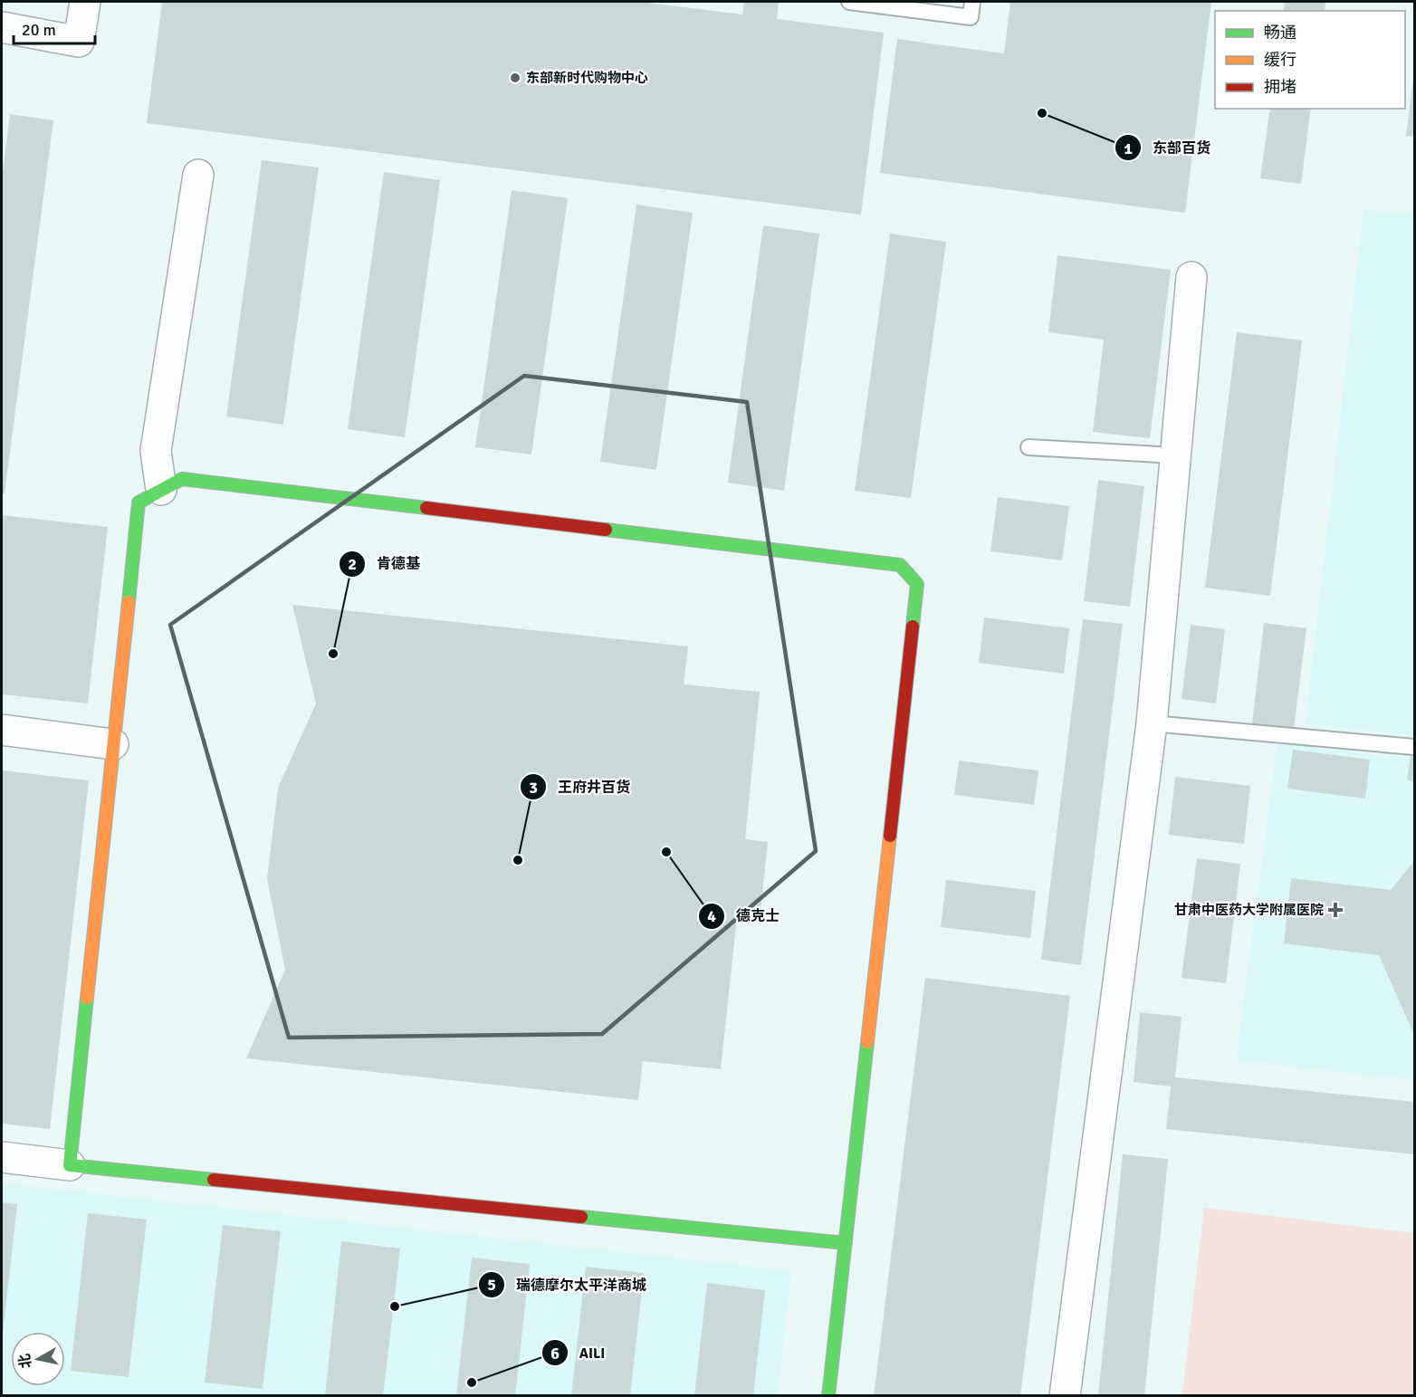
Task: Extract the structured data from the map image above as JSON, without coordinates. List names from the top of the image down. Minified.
{"places":{"other":["东部新时代购物中心","东部百货","肯德基","德克士","王府井百货","瑞德摩尔太平洋商城","AILI"],"health":["甘肃中医药大学附属医院"]},"legend":["畅通","缓行","拥堵"],"scale_bar":"20 m","north":"left"}
